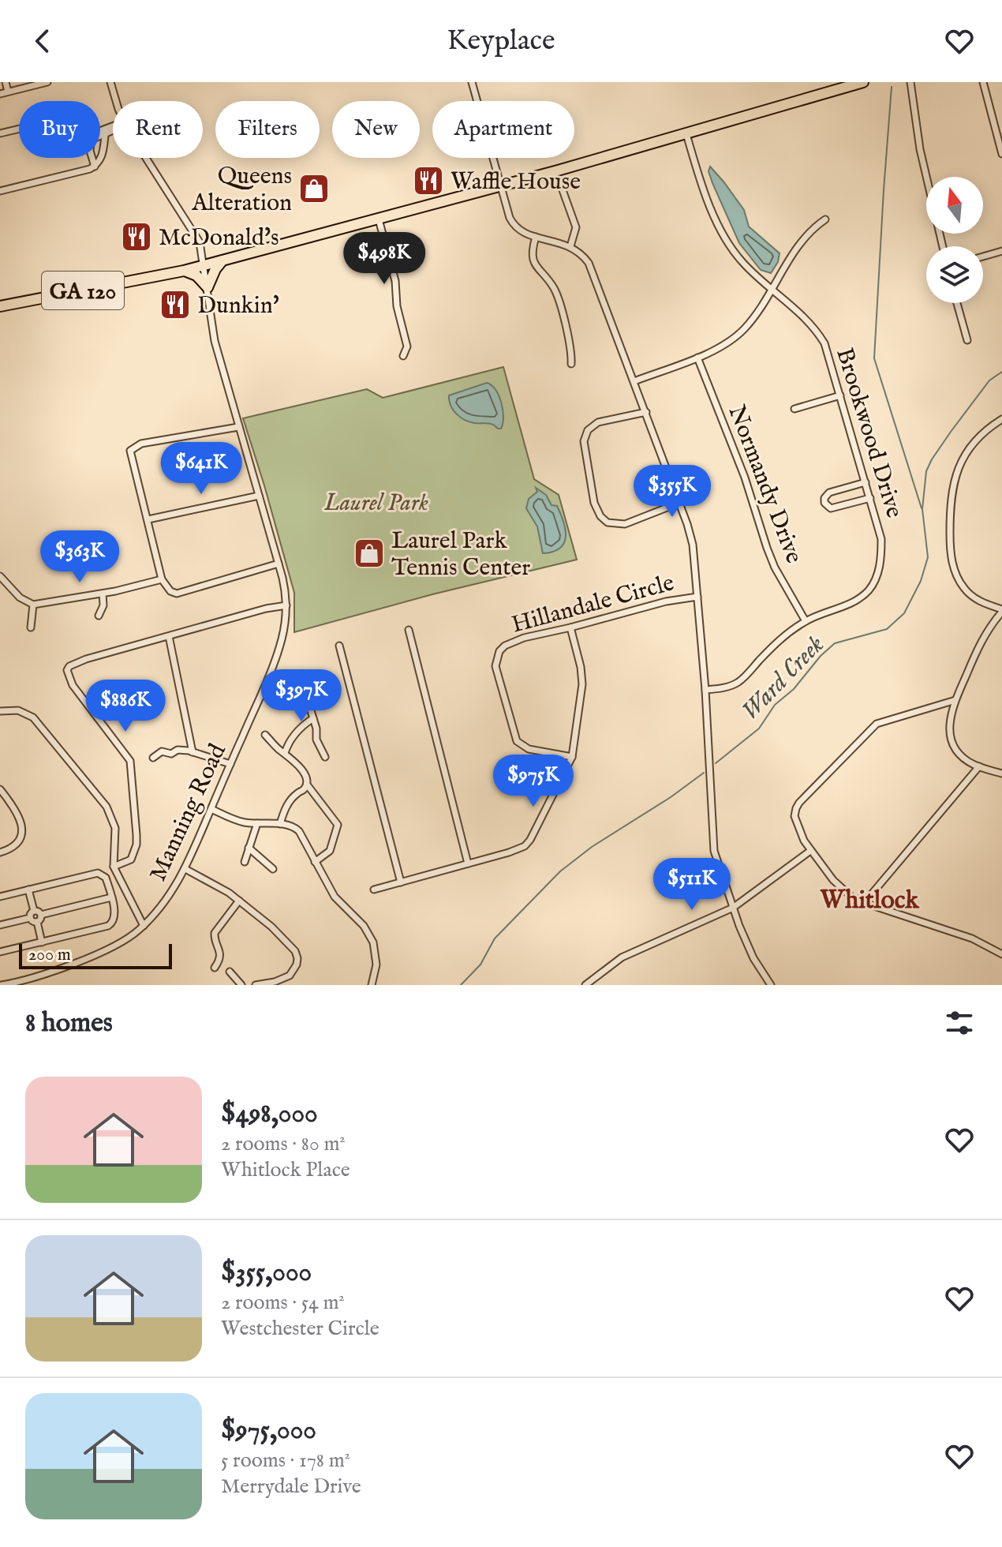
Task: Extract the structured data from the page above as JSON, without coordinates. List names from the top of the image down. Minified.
{"streets":{"highway":["GA 120"],"street":["Brookwood Drive","Normandy Drive","Hillandale Circle","Manning Road"]},"crossings":[["GA 120","Brookwood Drive"],["GA 120","Manning Road"],["Brookwood Drive","Normandy Drive"]],"districts":["Whitlock"],"water":["Ward Creek"],"parks":["Laurel Park"],"places":{"restaurant":["Waffle House","McDonald's","Dunkin'"],"shop":["Queens Alteration","Laurel Park Tennis Center"]},"scale_bar":"200 m","north":"top","page":{"header":"Keyplace","chip":["Buy","Rent","Filters","New","Apartment"],"price":["$498K","$641K","$355K","$363K","$397K","$886K","$975K","$511K"],"scale":"200 m","heading":"8 homes","list":[{"name":"$498,000","note":"2 rooms · 80 m² · Whitlock Place"},{"name":"$355,000","note":"2 rooms · 54 m² · Westchester Circle"},{"name":"$975,000","note":"5 rooms · 178 m² · Merrydale Drive"}]}}
